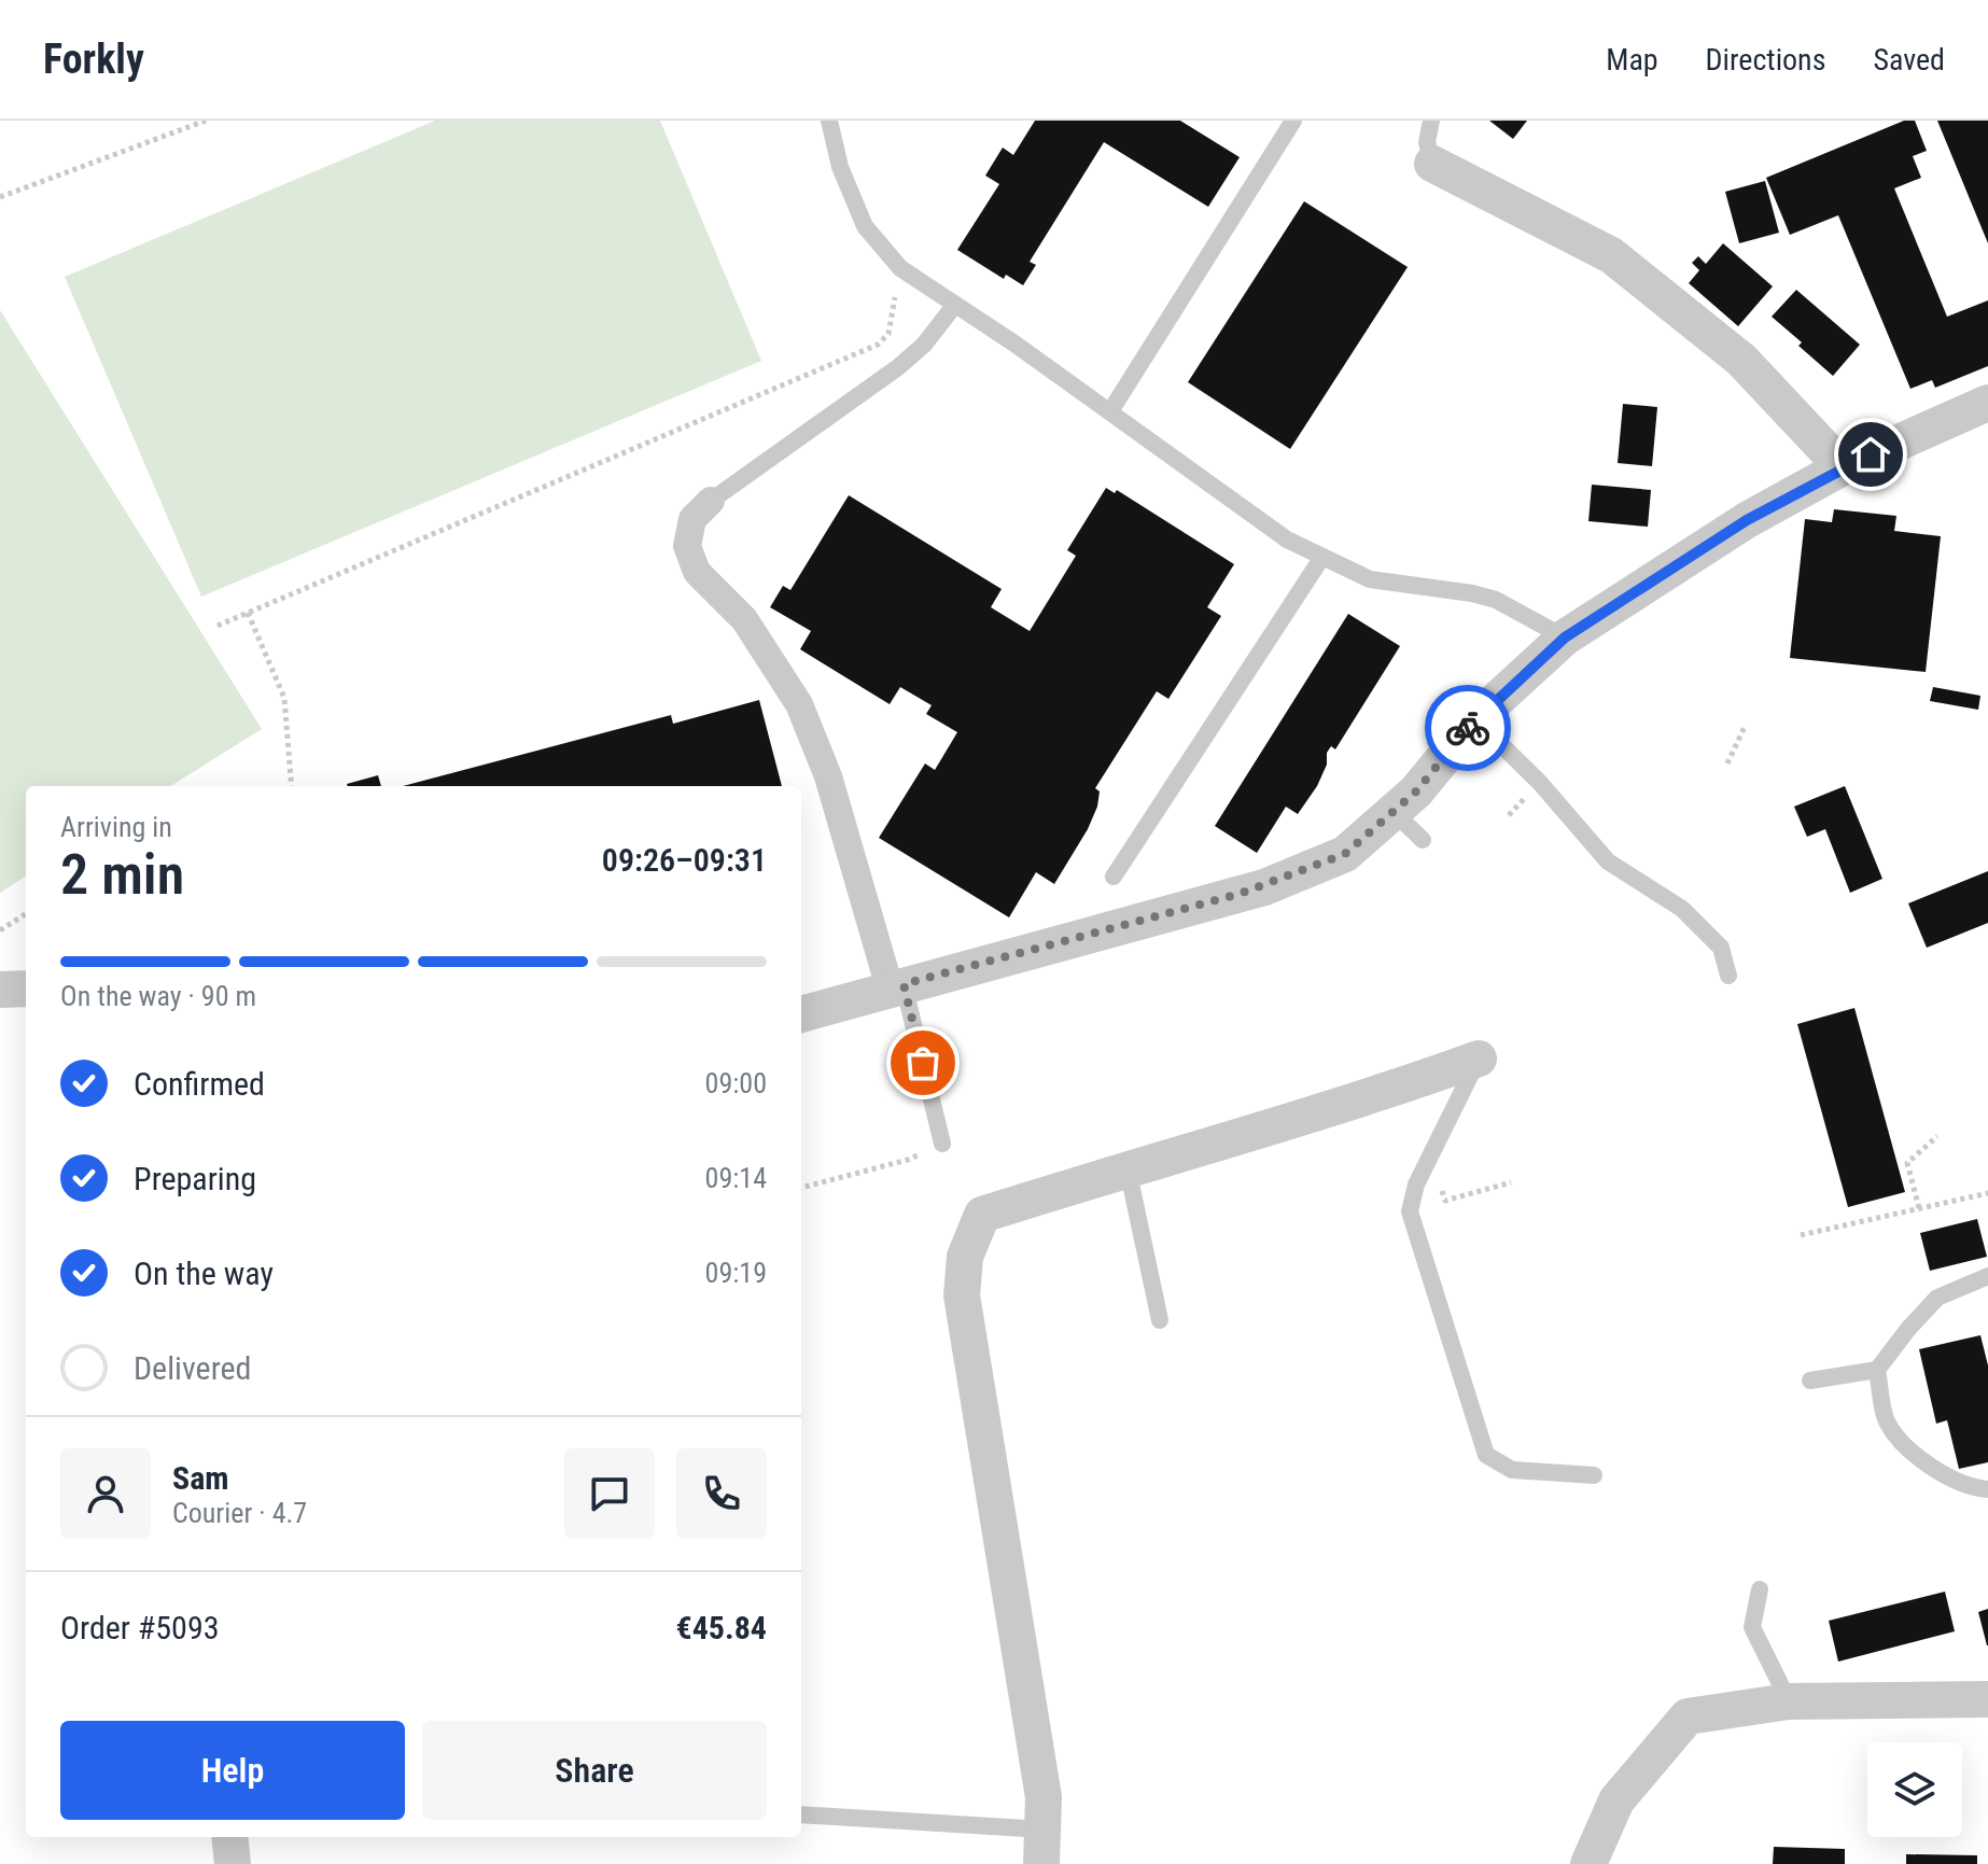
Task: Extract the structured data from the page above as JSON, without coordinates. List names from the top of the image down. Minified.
{"page":{"header":"Forkly","nav":["Map","Directions","Saved"],"heading":["2 min","Arriving in","09:26–09:31"],"panel":["Sam","Courier · 4.7","Order #5093","€45.84"],"bar":"On the way · 90 m","list":[["Confirmed","09:00"],["Preparing","09:14"],["On the way","09:19"],"Delivered"],"buttons":["Help","Share"]}}
